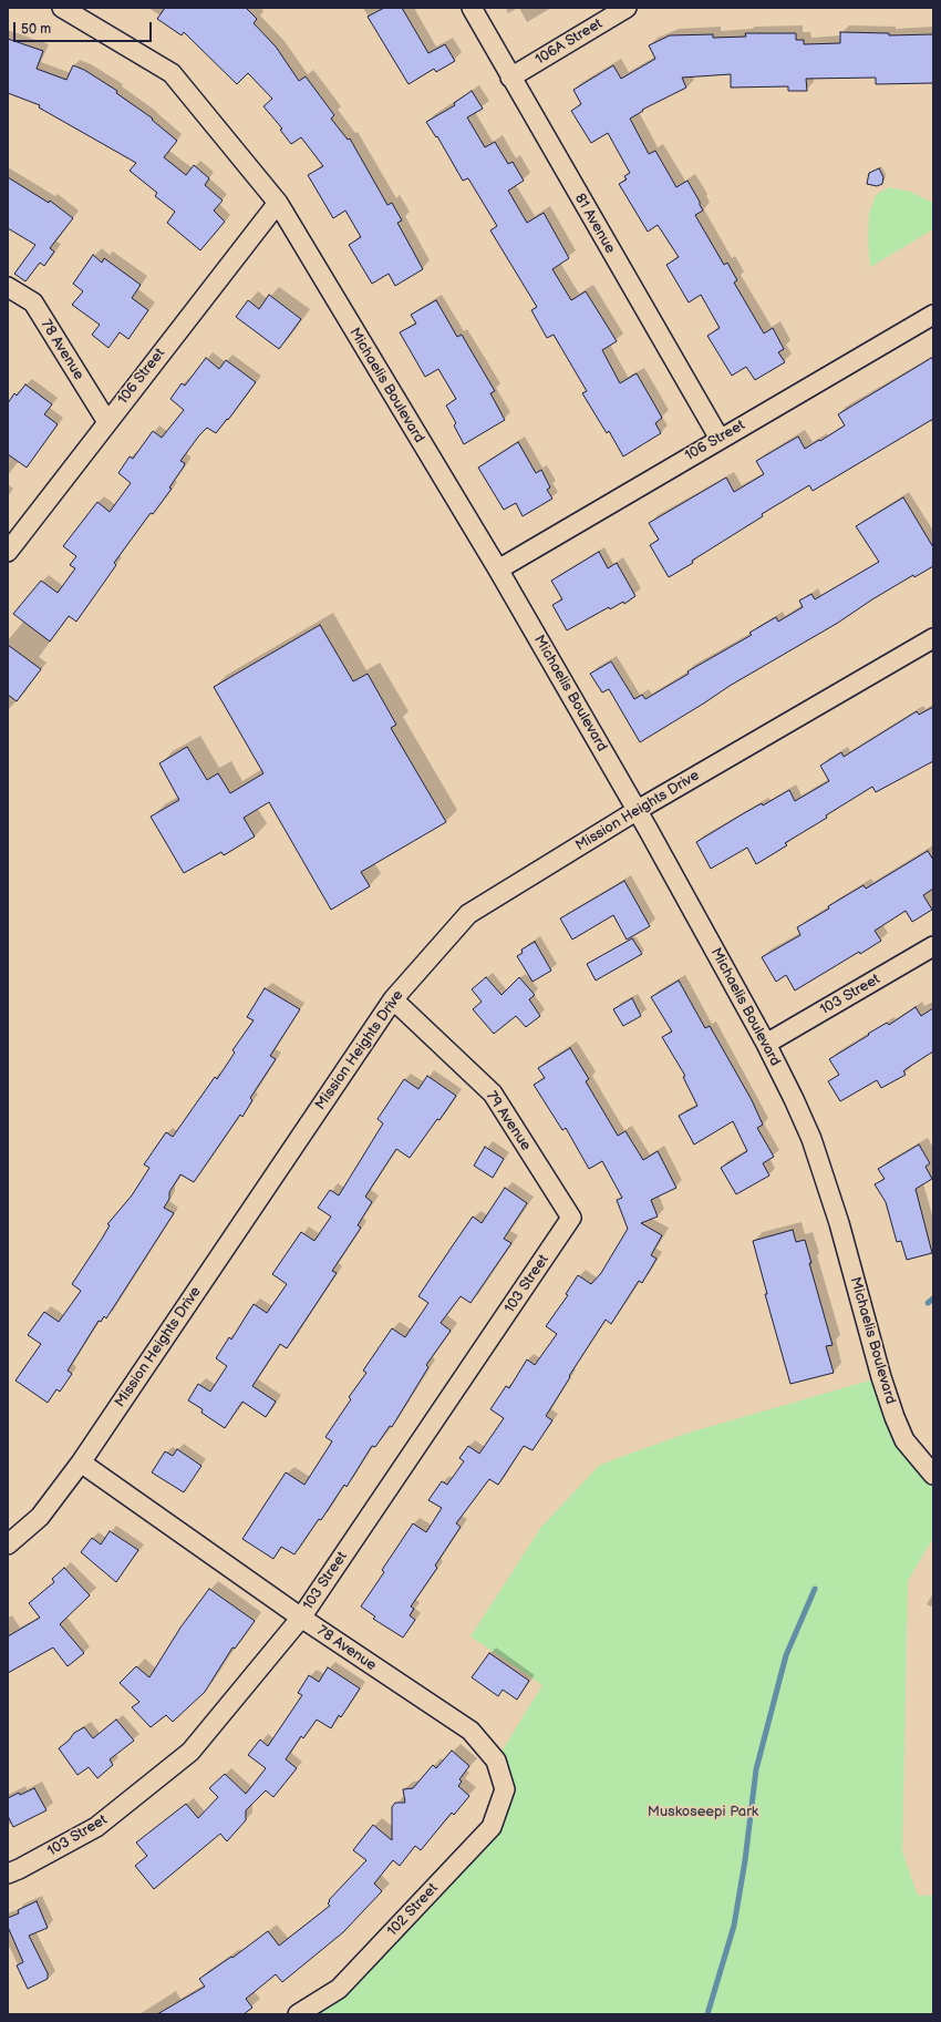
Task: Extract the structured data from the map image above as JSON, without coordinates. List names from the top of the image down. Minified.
{"streets":{"street":["106A Street","81 Avenue","78 Avenue","106 Street","Michaelis Boulevard","Mission Heights Drive","103 Street","79 Avenue","102 Street"]},"crossings":[["106A Street","81 Avenue"],["81 Avenue","106 Street"],["78 Avenue","106 Street"],["78 Avenue","Mission Heights Drive"],["78 Avenue","103 Street"],["78 Avenue","102 Street"],["106 Street","Michaelis Boulevard"],["Michaelis Boulevard","Mission Heights Drive"],["Michaelis Boulevard","103 Street"],["Mission Heights Drive","79 Avenue"],["103 Street","79 Avenue"]],"parks":["Muskoseepi Park"],"scale_bar":"50 m"}
